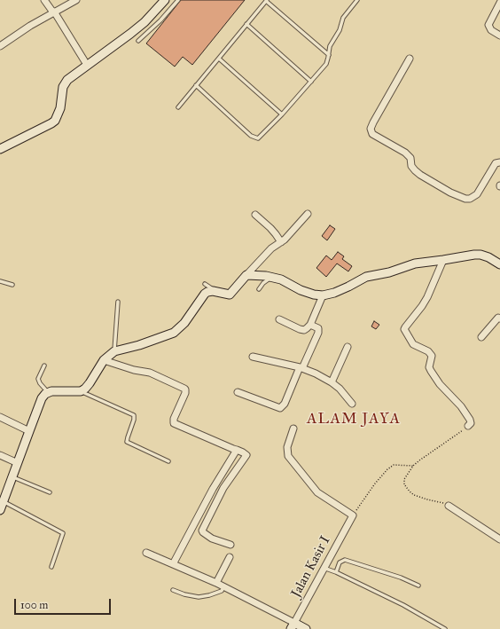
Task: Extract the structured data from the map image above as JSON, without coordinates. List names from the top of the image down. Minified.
{"streets":{"street":["Jalan Kasir I"]},"districts":["ALAM JAYA"],"scale_bar":"100 m"}
